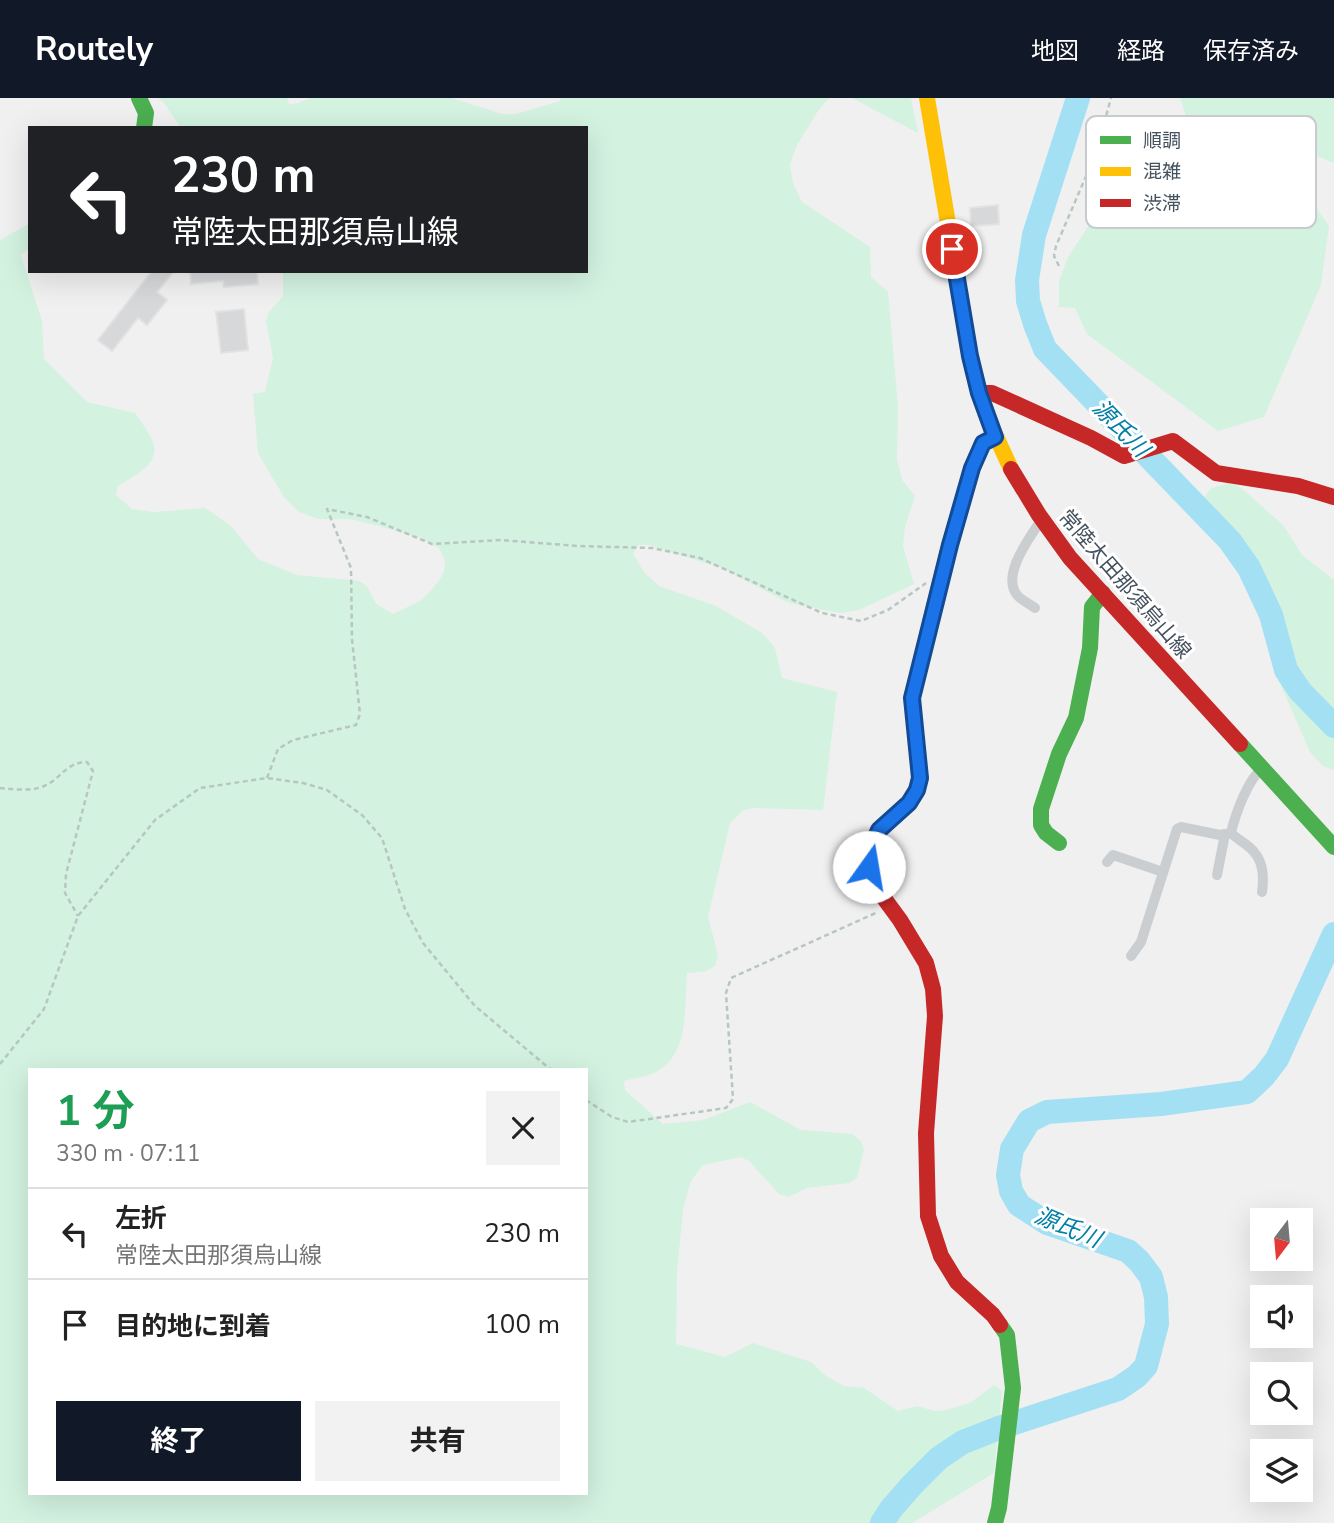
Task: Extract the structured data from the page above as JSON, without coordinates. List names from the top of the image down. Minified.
{"streets":{"street":["常陸太田那須烏山線"]},"water":["源氏川"],"legend":["順調","混雑","渋滞"],"north":"bottom","page":{"header":"Routely","nav":["地図","経路","保存済み"],"turn":["230 m","常陸太田那須烏山線"],"heading":["1 分","330 m · 07:11"],"list":[{"name":"左折","note":"常陸太田那須烏山線","value":"230 m"},{"name":"目的地に到着","value":"100 m"}],"buttons":["終了","共有"]}}
